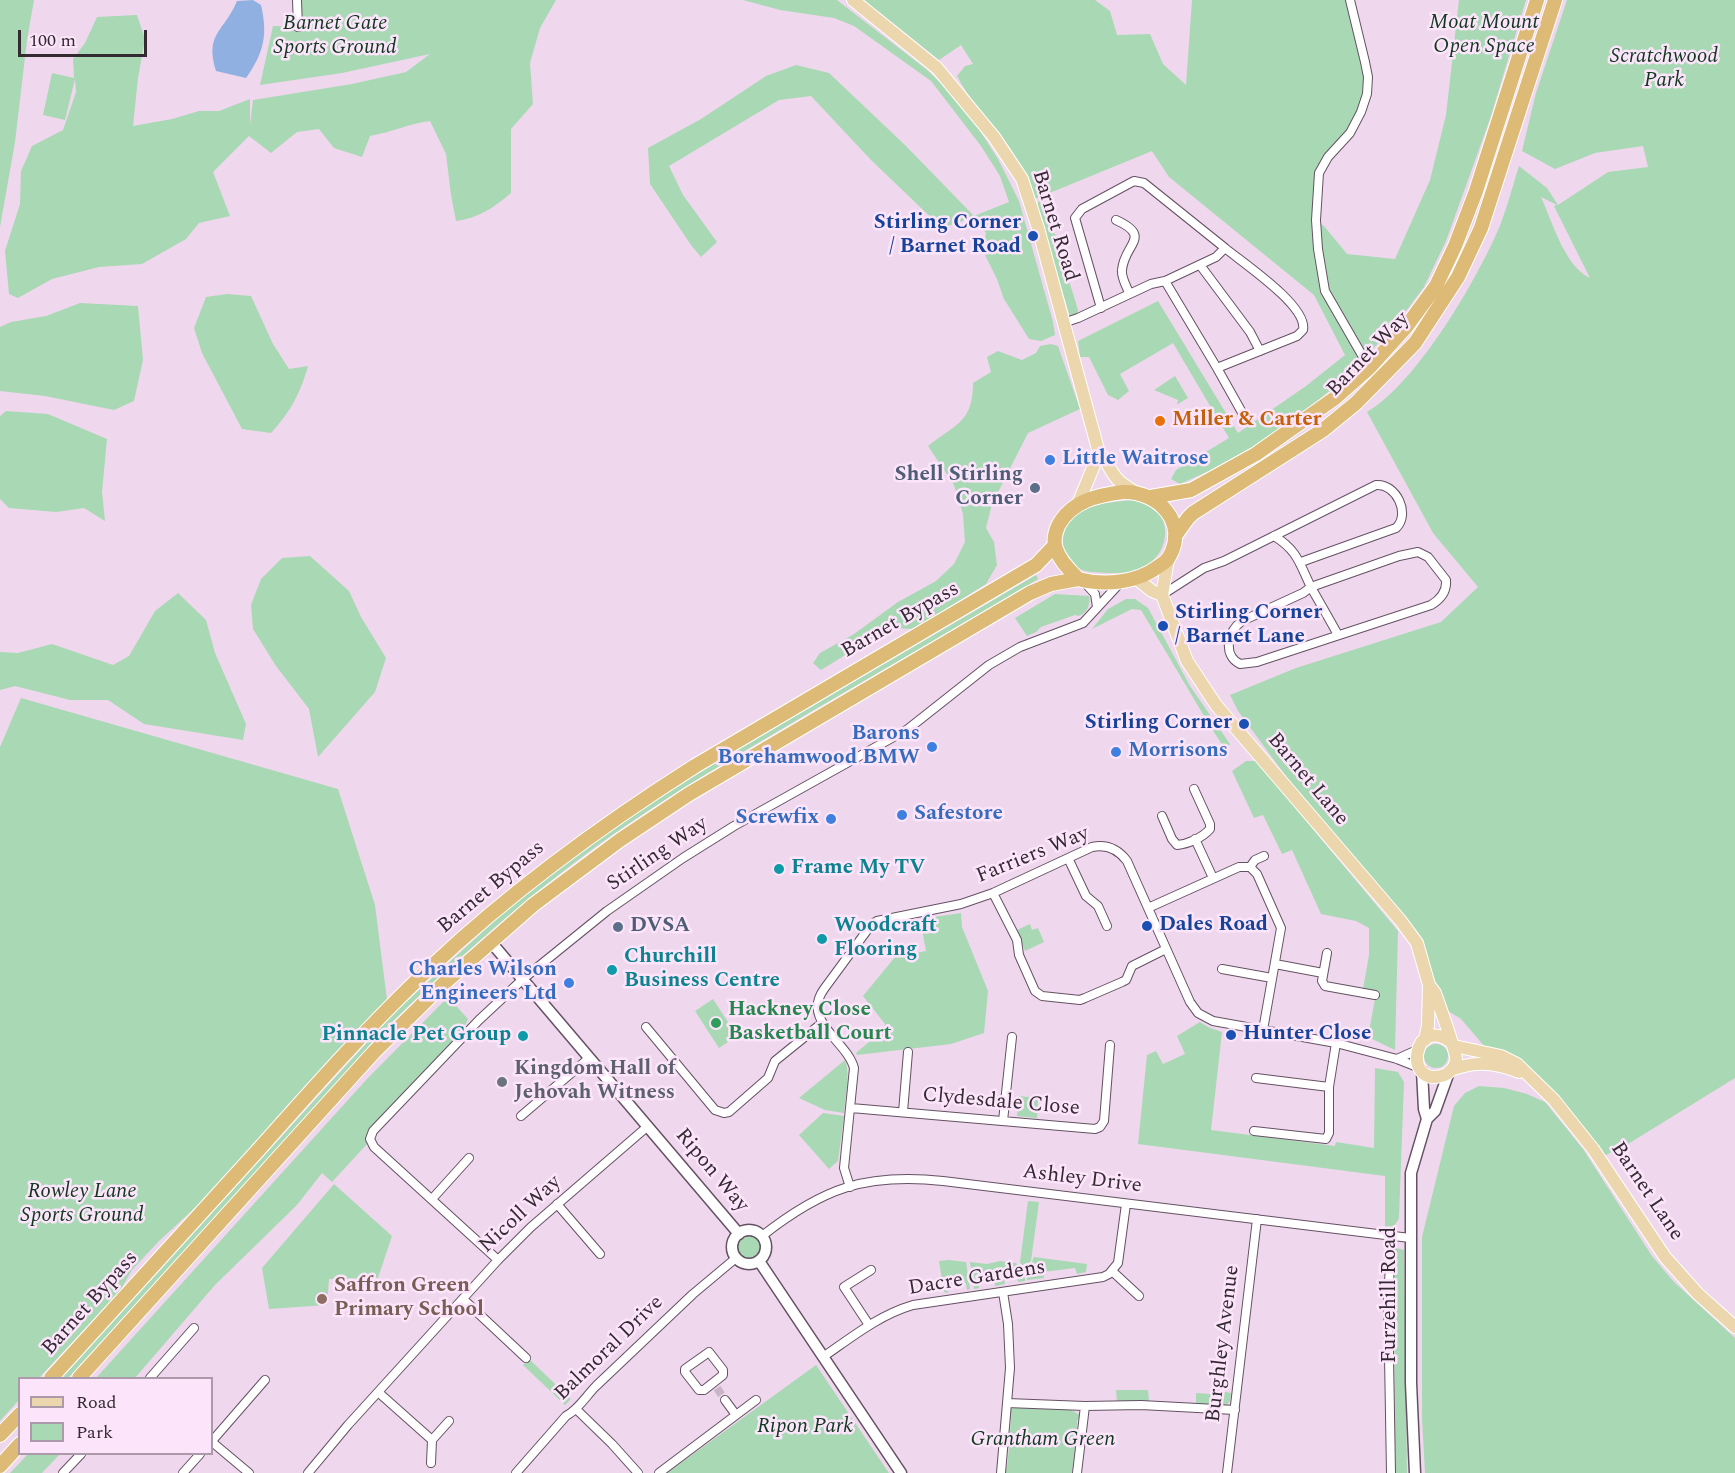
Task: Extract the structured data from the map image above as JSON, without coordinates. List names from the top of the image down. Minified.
{"streets":{"highway":["Barnet Way","Barnet Bypass"],"main road":["Barnet Road","Barnet Lane"],"street":["Stirling Way","Farriers Way","Clydesdale Close","Ripon Way","Ashley Drive","Nicoll Way","Dacre Gardens","Furzehill Road","Burghley Avenue","Balmoral Drive"]},"crossings":[["Barnet Road","Barnet Way"],["Barnet Road","Barnet Bypass"],["Barnet Road","Stirling Way"],["Barnet Way","Barnet Bypass"],["Barnet Way","Stirling Way"],["Barnet Bypass","Stirling Way"],["Barnet Bypass","Ripon Way"],["Barnet Lane","Farriers Way"],["Barnet Lane","Furzehill Road"],["Stirling Way","Ripon Way"],["Farriers Way","Furzehill Road"],["Ripon Way","Ashley Drive"],["Ripon Way","Nicoll Way"],["Ripon Way","Balmoral Drive"],["Ashley Drive","Furzehill Road"],["Ashley Drive","Burghley Avenue"],["Ashley Drive","Balmoral Drive"]],"parks":["Moat Mount Open Space","Barnet Gate Sports Ground","Scratchwood Park","Rowley Lane Sports Ground","Ripon Park","Grantham Green"],"places":["Stirling Corner / Barnet Road","Miller & Carter","Little Waitrose","Shell Stirling Corner","Stirling Corner / Barnet Lane","Stirling Corner","Barons Borehamwood BMW","Morrisons","Safestore","Screwfix","Frame My TV","Dales Road","DVSA","Woodcraft Flooring","Churchill Business Centre","Charles Wilson Engineers Ltd","Hackney Close Basketball Court","Hunter Close","Pinnacle Pet Group","Kingdom Hall of Jehovah Witness","Saffron Green Primary School"],"legend":["Road","Park"],"scale_bar":"100 m"}
